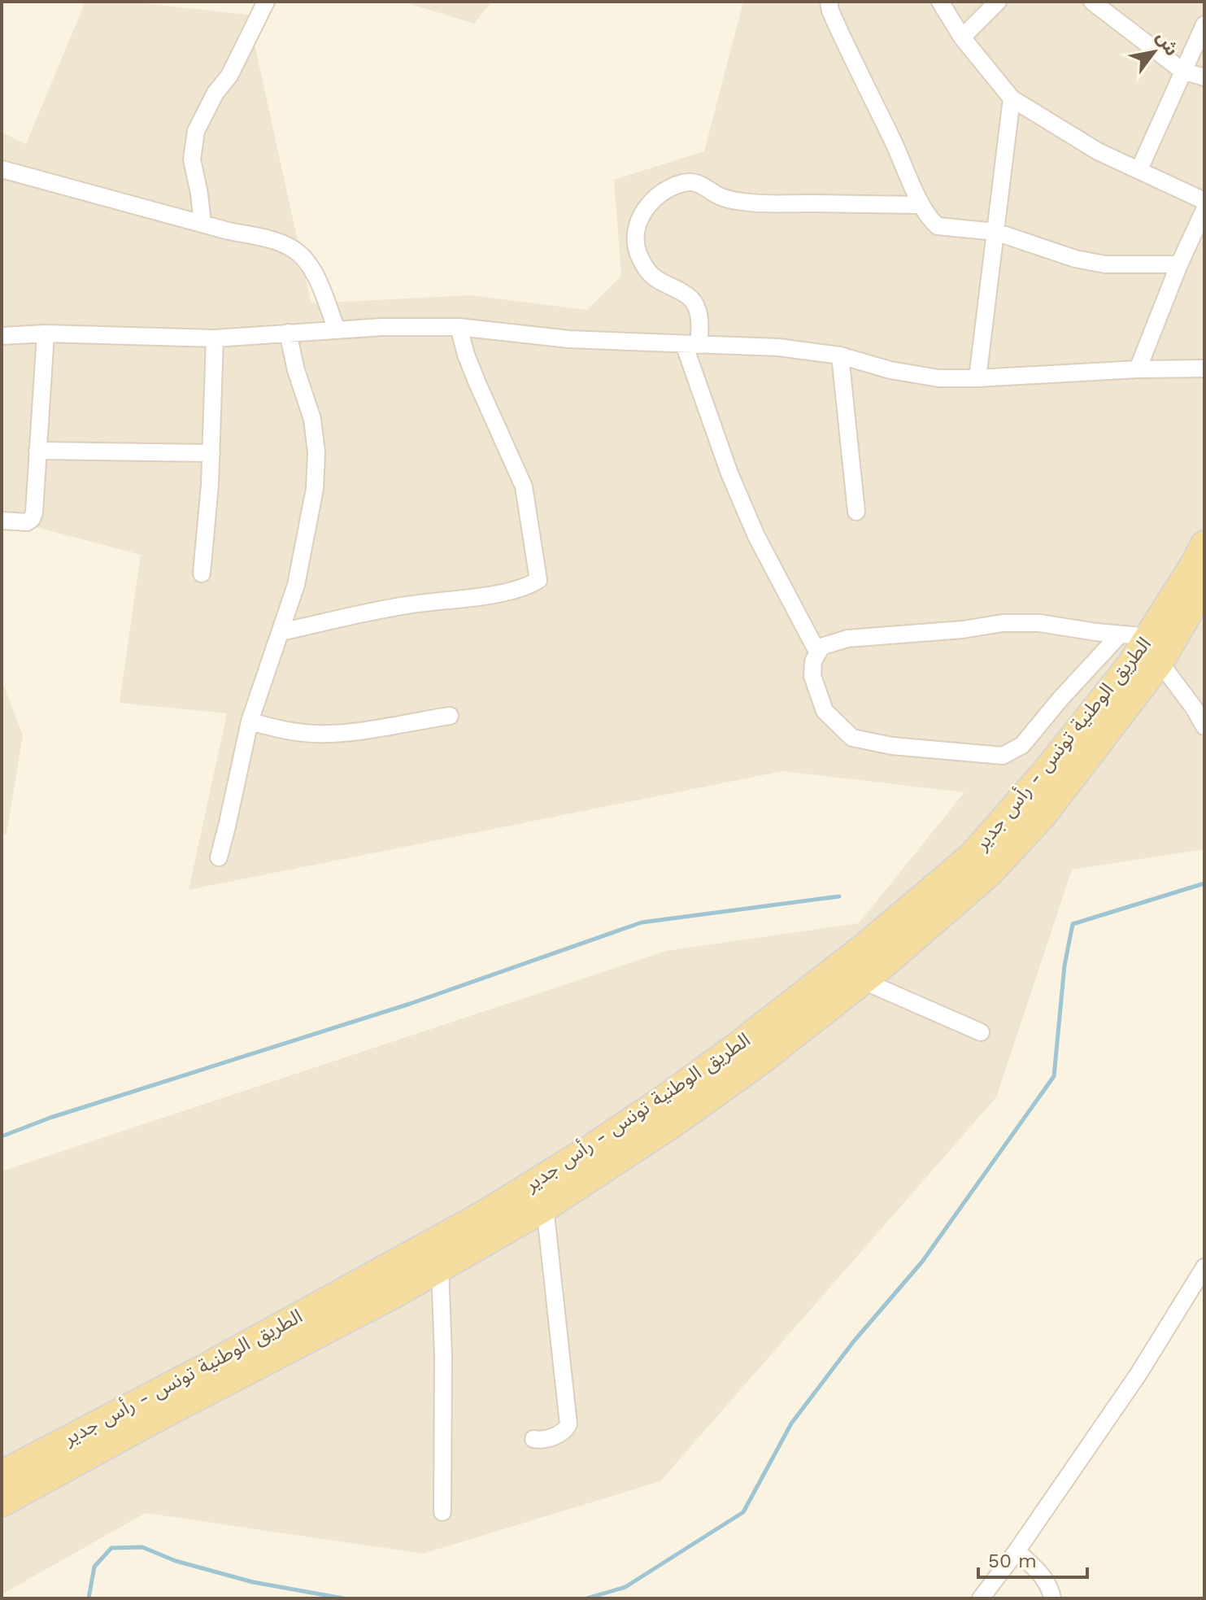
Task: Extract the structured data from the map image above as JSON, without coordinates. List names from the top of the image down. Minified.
{"streets":{"main road":["الطريق الوطنية تونس - رأس جدير"]},"scale_bar":"50 m","north":"top right"}
